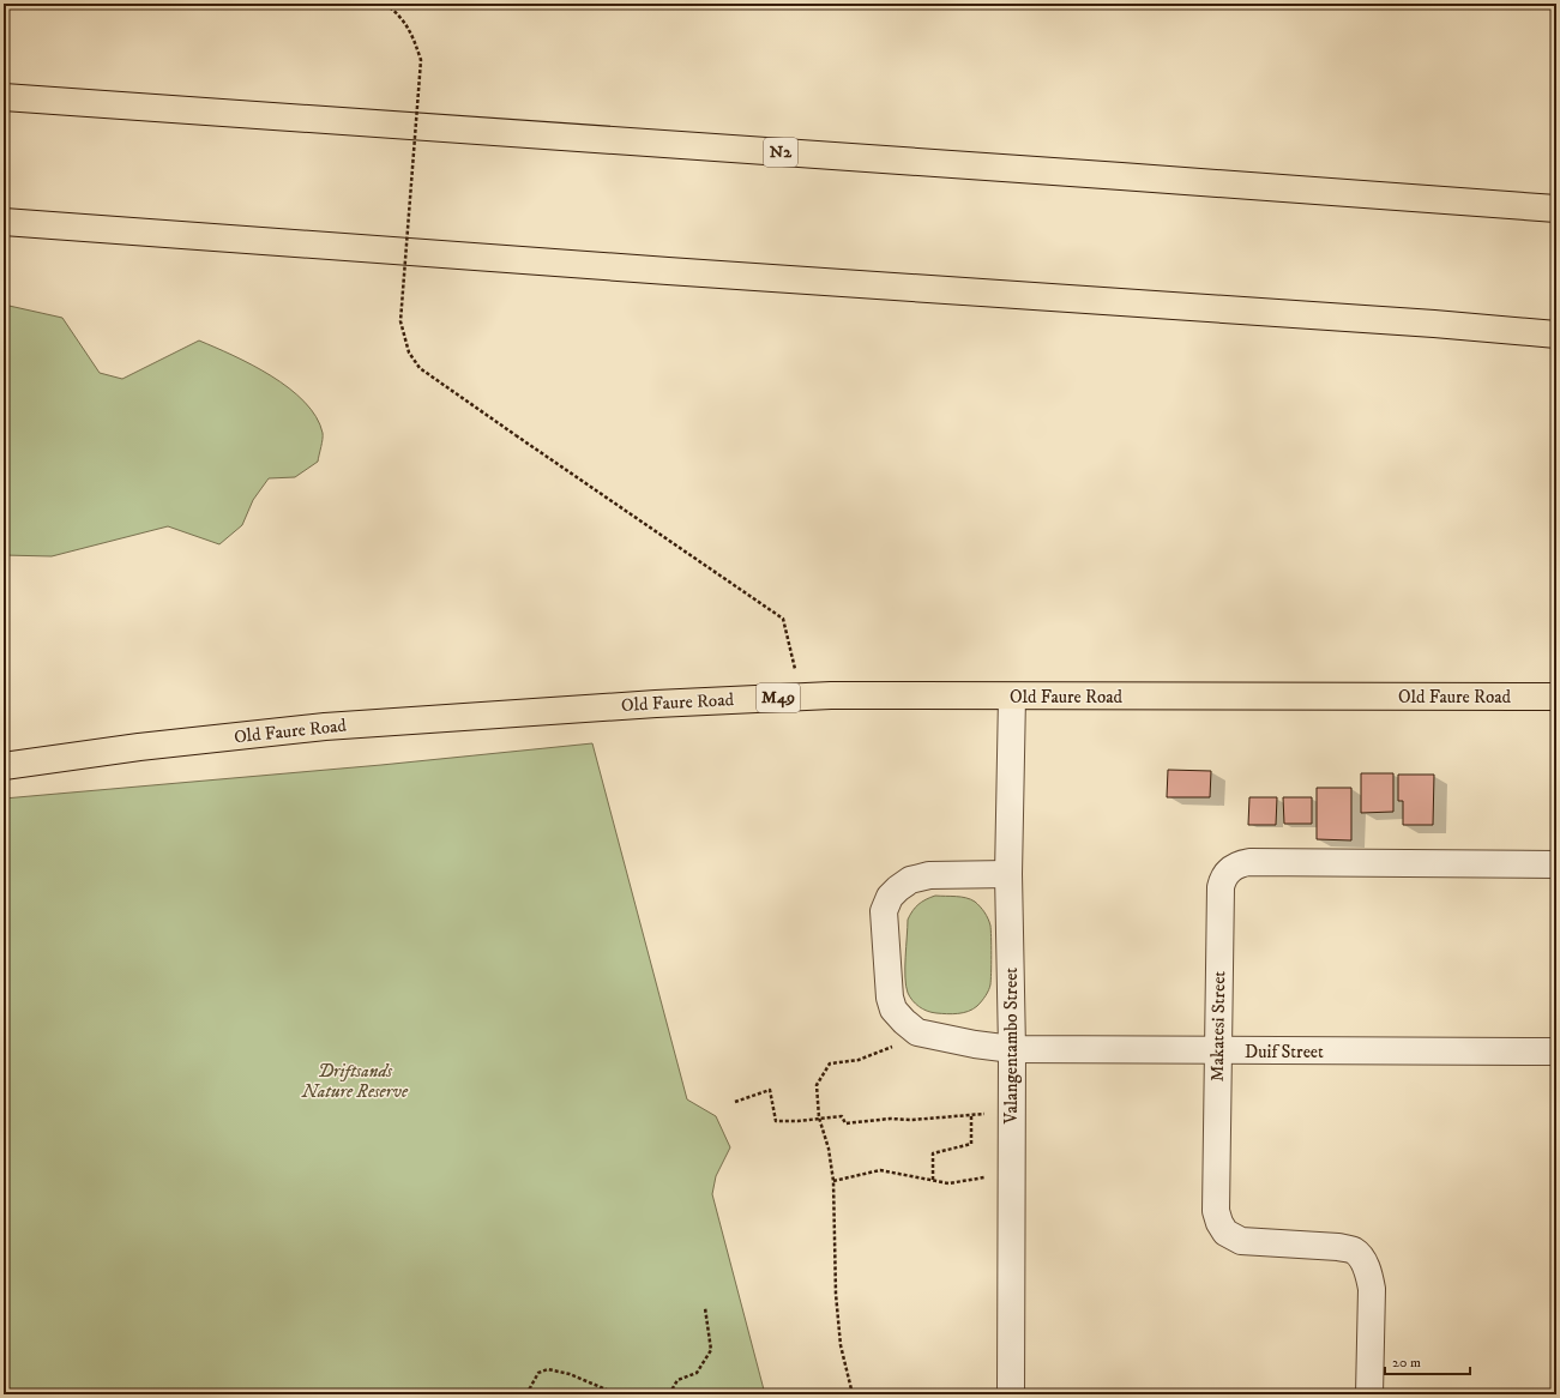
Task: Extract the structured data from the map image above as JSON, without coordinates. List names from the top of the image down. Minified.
{"streets":{"main road":["N2","Old Faure Road","M49"],"street":["Makatesi Street","Valangentambo Street","Duif Street"]},"crossings":[["Old Faure Road","Valangentambo Street"],["Makatesi Street","Duif Street"],["Valangentambo Street","Duif Street"]],"parks":["Driftsands Nature Reserve"],"scale_bar":"20 m"}
